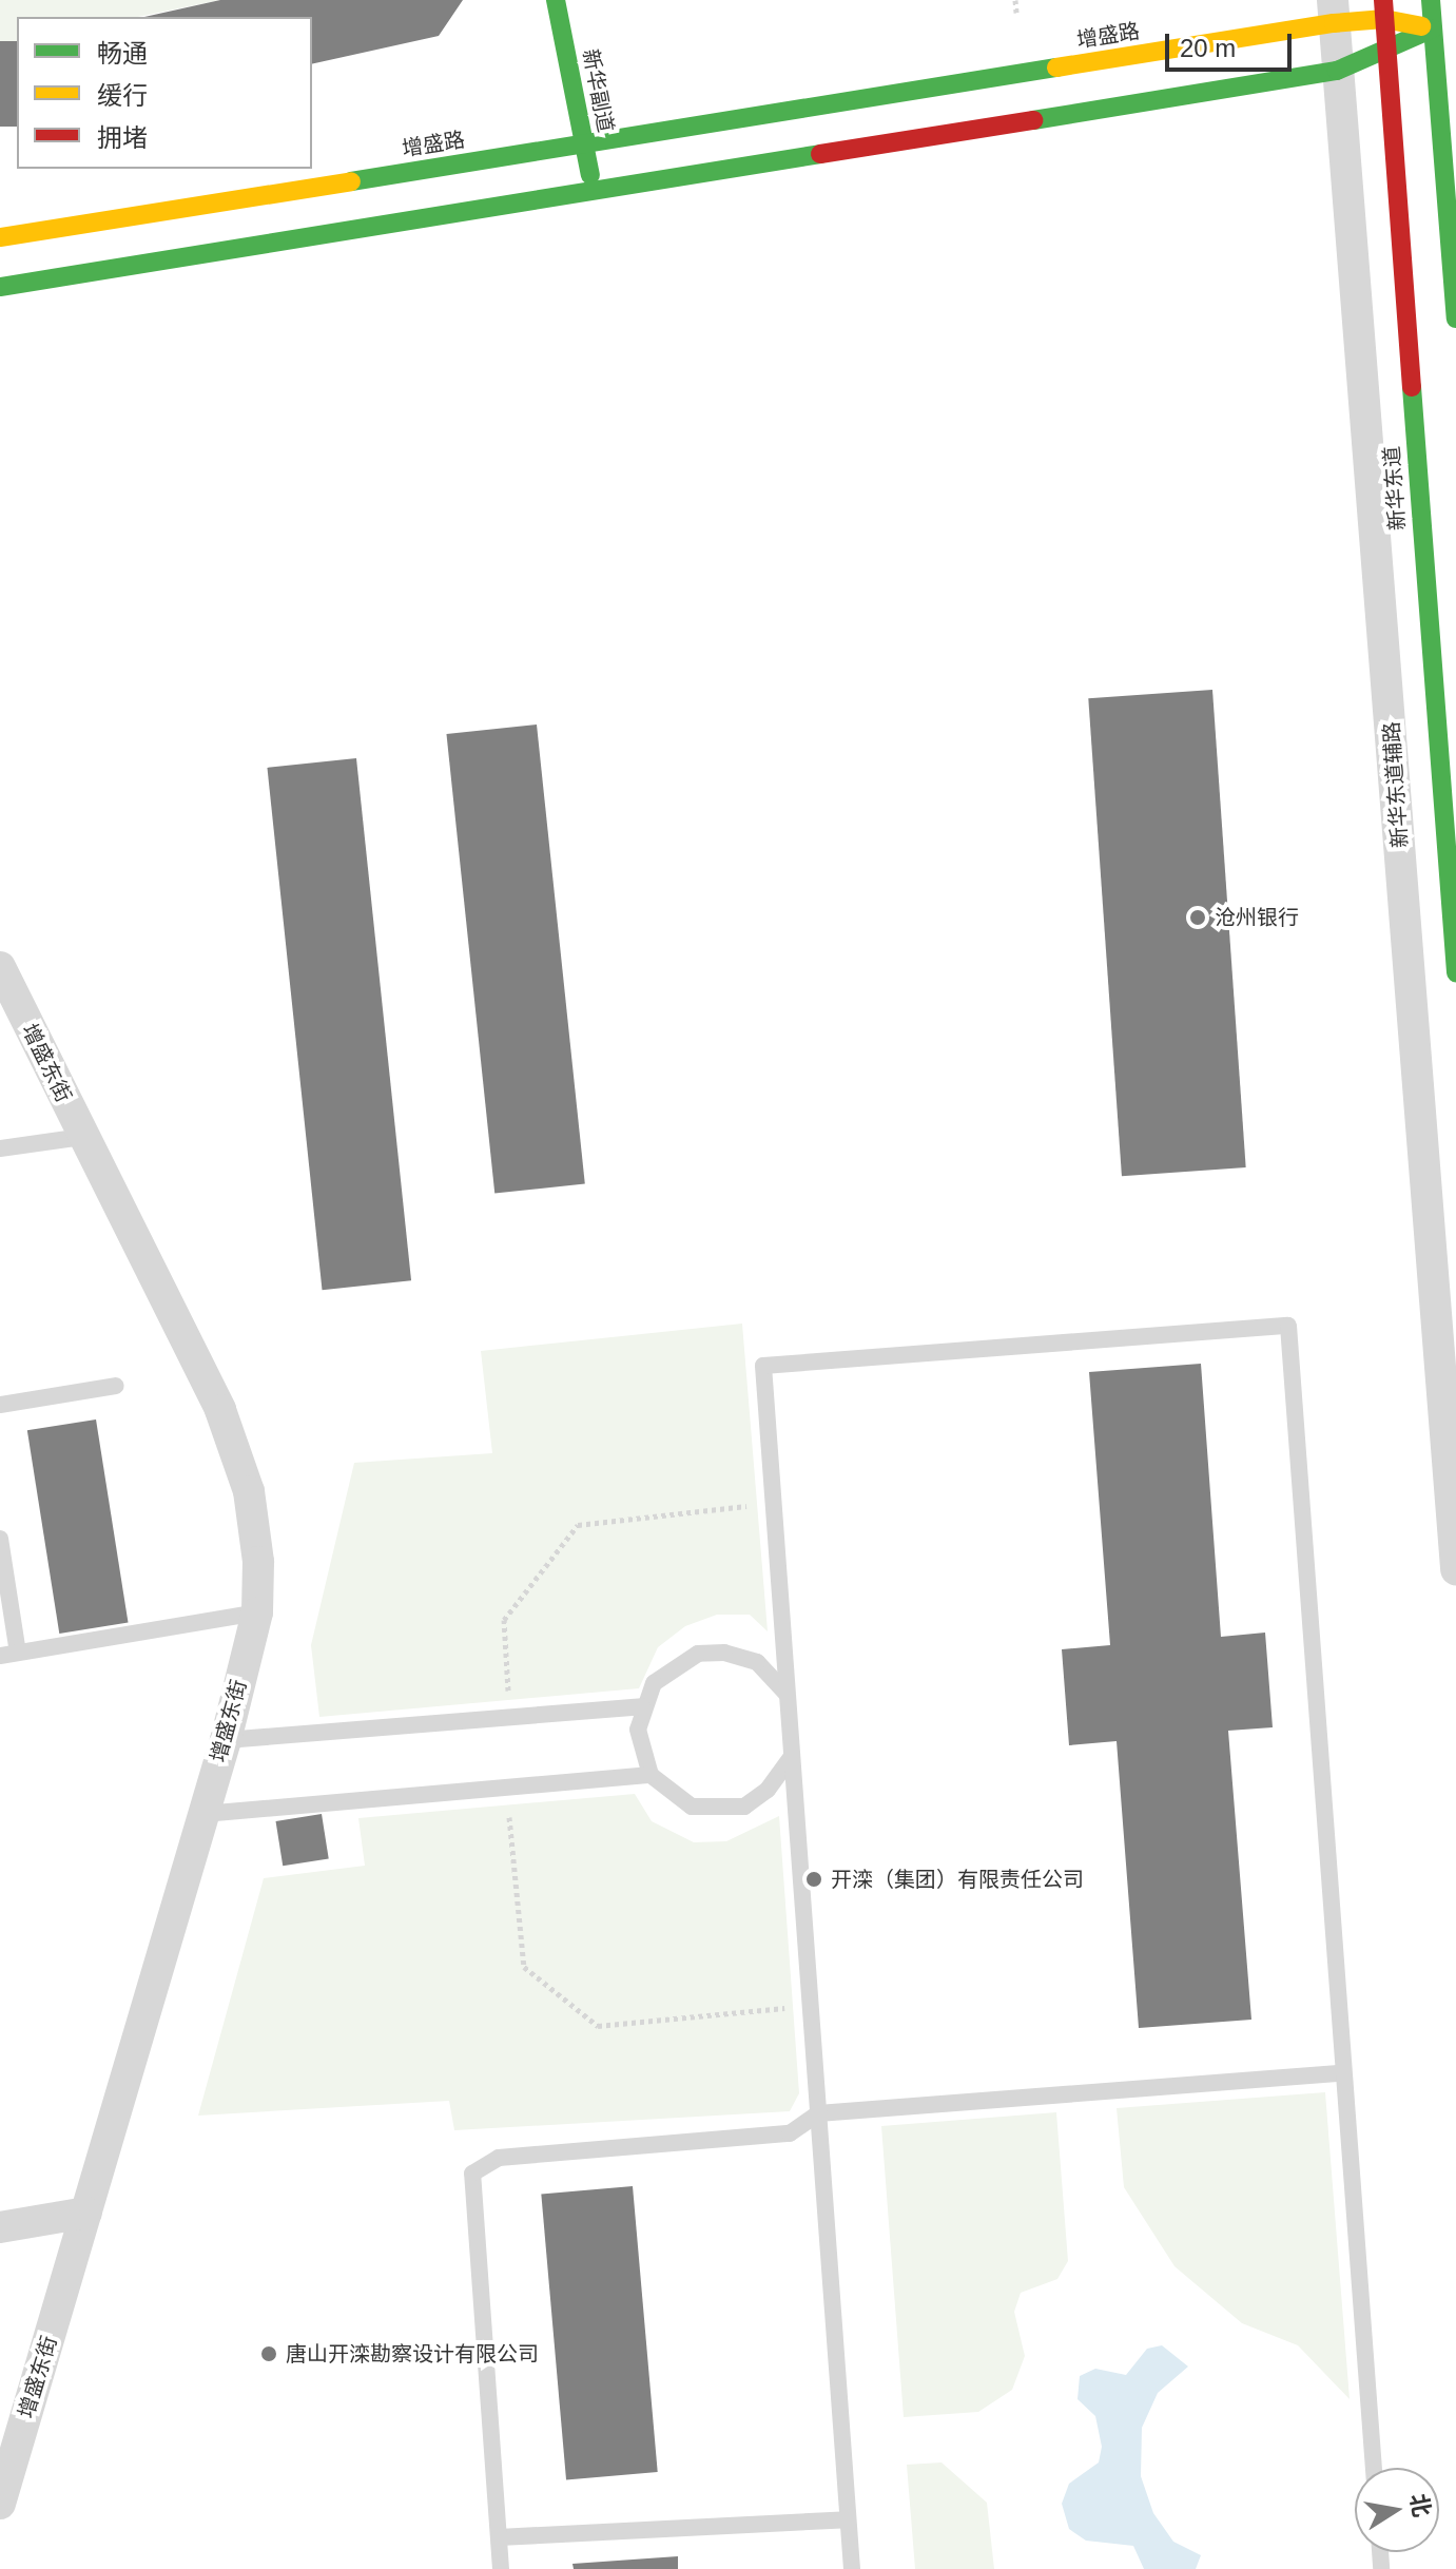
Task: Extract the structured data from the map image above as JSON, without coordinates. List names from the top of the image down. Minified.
{"streets":{"main road":["增盛路","新华副道","新华东道"],"street":["新华东道辅路","增盛东街"]},"crossings":[["增盛路","新华副道"],["增盛路","新华东道"],["增盛路","新华东道辅路"]],"places":["沧州银行","开滦（集团）有限责任公司","唐山开滦勘察设计有限公司"],"legend":["畅通","缓行","拥堵"],"scale_bar":"20 m","north":"right"}
